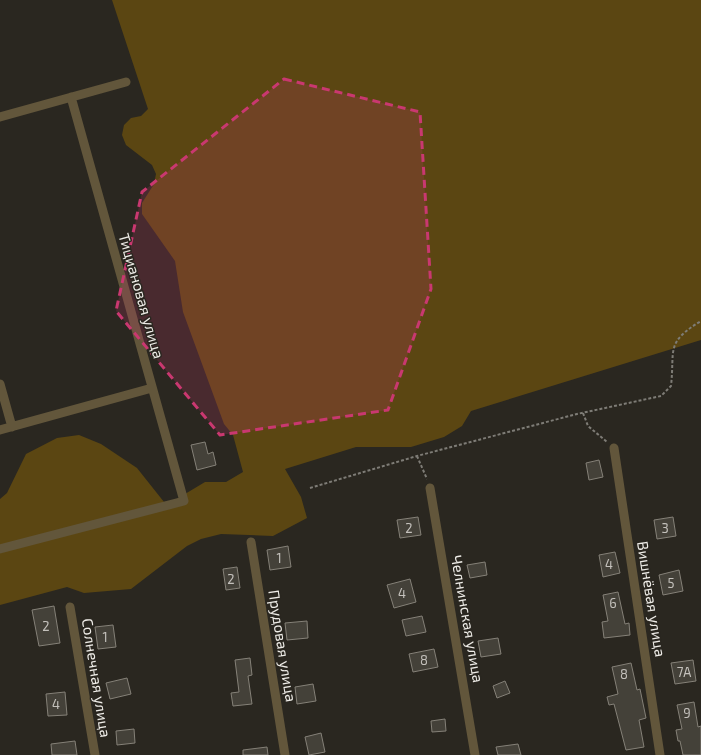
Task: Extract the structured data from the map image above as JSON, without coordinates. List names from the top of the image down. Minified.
{"streets":{"street":["Тициановая улица","Вишнёвая улица","Челнинская улица","Прудовая улица","Солнечная улица"]},"house_numbers":["2","3","1","4","2","5","4","6","2","1","8","7А","8","4","9"]}
